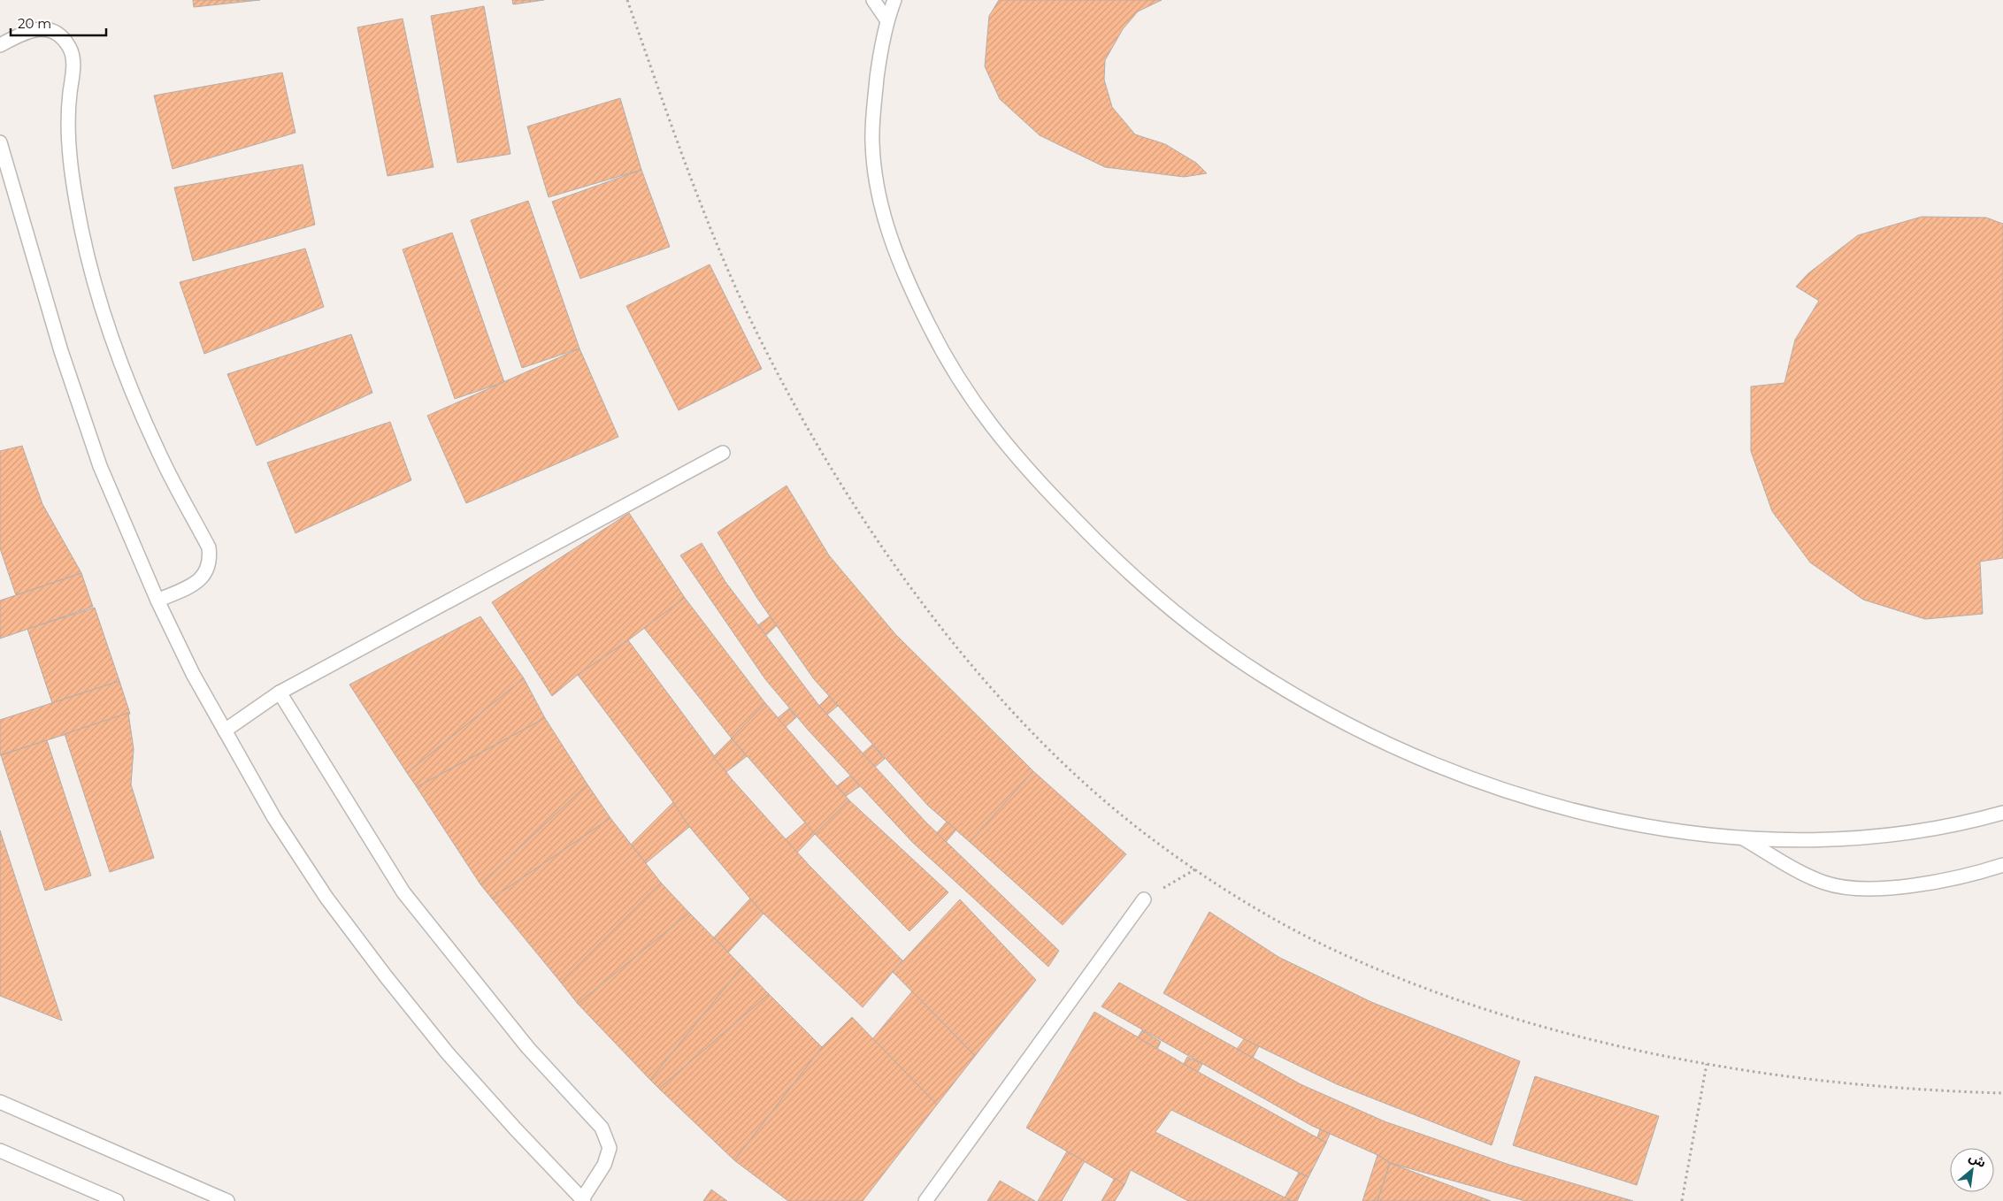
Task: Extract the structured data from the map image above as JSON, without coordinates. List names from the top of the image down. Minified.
{"scale_bar":"20 m","north":"top right"}
